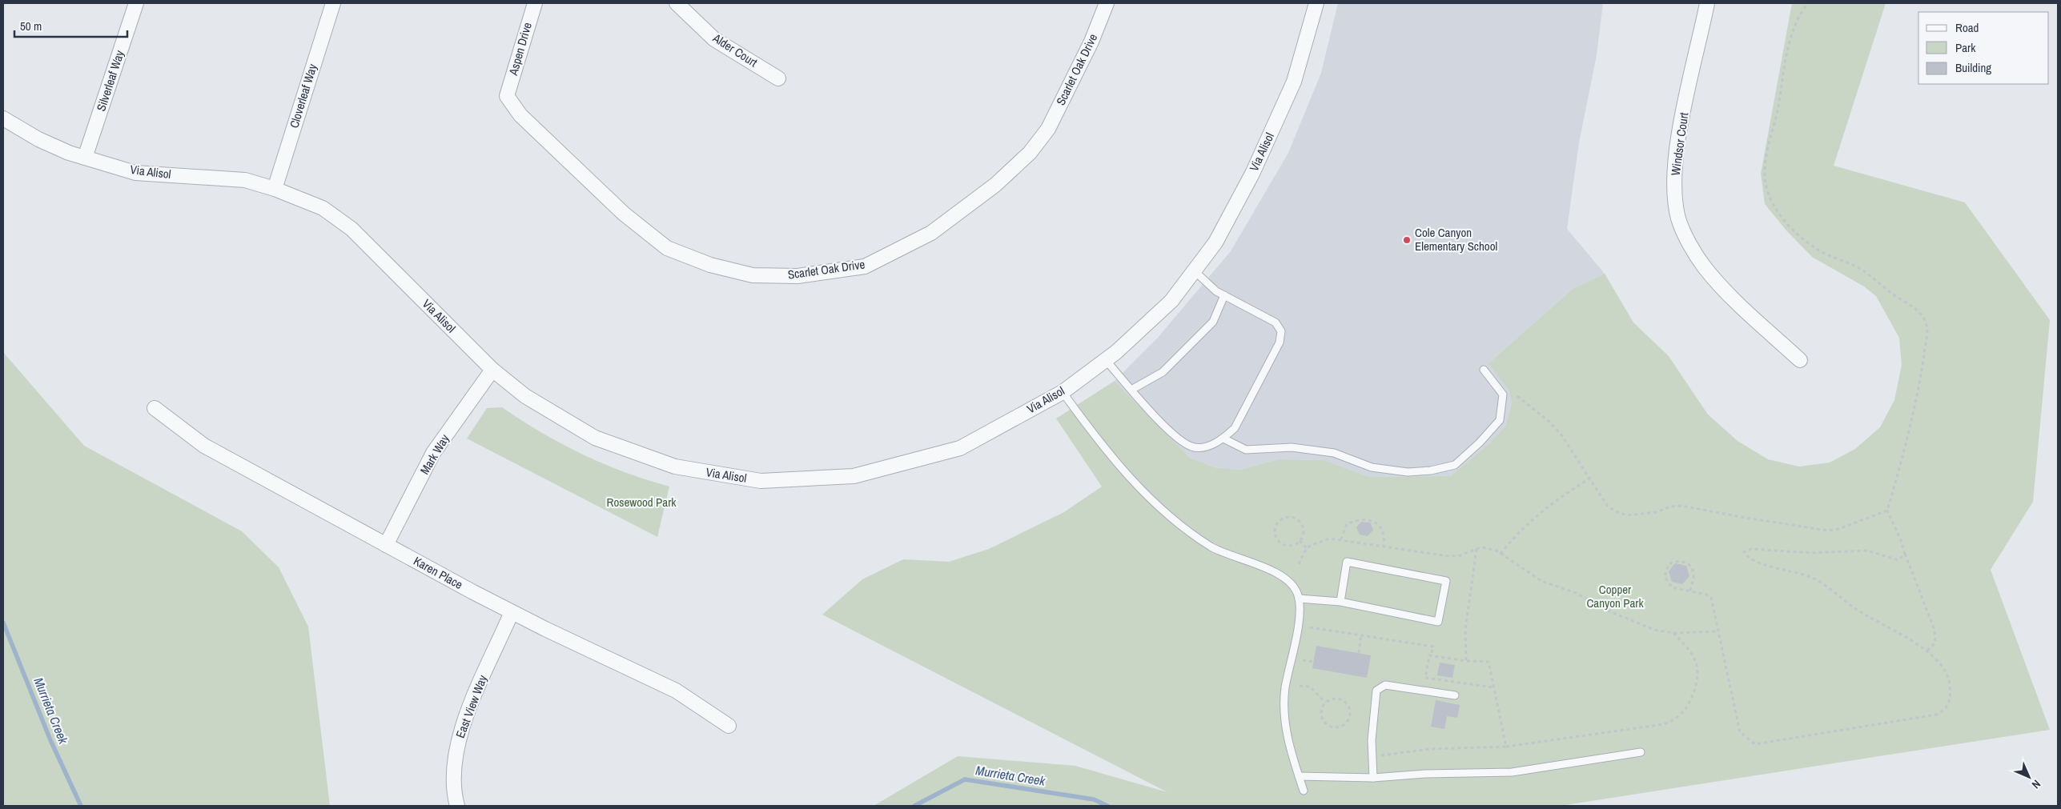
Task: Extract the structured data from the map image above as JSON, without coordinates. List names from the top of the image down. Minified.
{"streets":{"street":["Aspen Drive","Alder Court","Scarlet Oak Drive","Silverleaf Way","Cloverleaf Way","Windsor Court","Via Alisol","Mark Way","Karen Place","East View Way"]},"crossings":[["Aspen Drive","Scarlet Oak Drive"],["Silverleaf Way","Via Alisol"],["Cloverleaf Way","Via Alisol"],["Via Alisol","Mark Way"],["Mark Way","Karen Place"],["Karen Place","East View Way"]],"water":["Murrieta Creek"],"parks":["Rosewood Park","Copper Canyon Park"],"places":["Cole Canyon Elementary School"],"legend":["Road","Park","Building"],"scale_bar":"50 m","north":"bottom right"}
